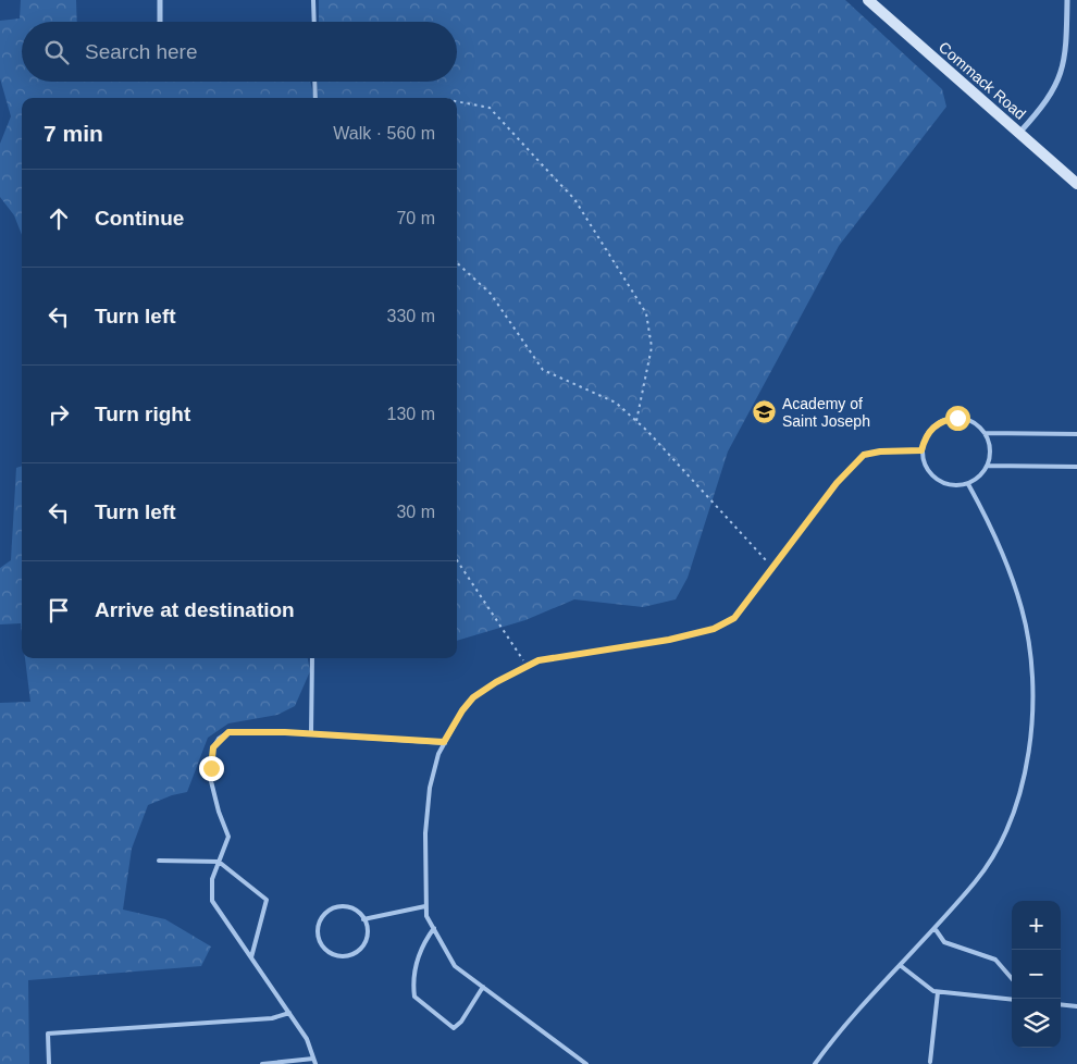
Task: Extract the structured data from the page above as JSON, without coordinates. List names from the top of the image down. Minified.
{"streets":{"street":["Commack Road"]},"places":{"school or university":["Academy of Saint Joseph"]},"page":{"search":"Search here","heading":["7 min","Walk · 560 m"],"list":[["Continue","70 m"],["Turn left","330 m"],["Turn right","130 m"],["Turn left","30 m"],"Arrive at destination"],"map_buttons":["+","−"]}}
